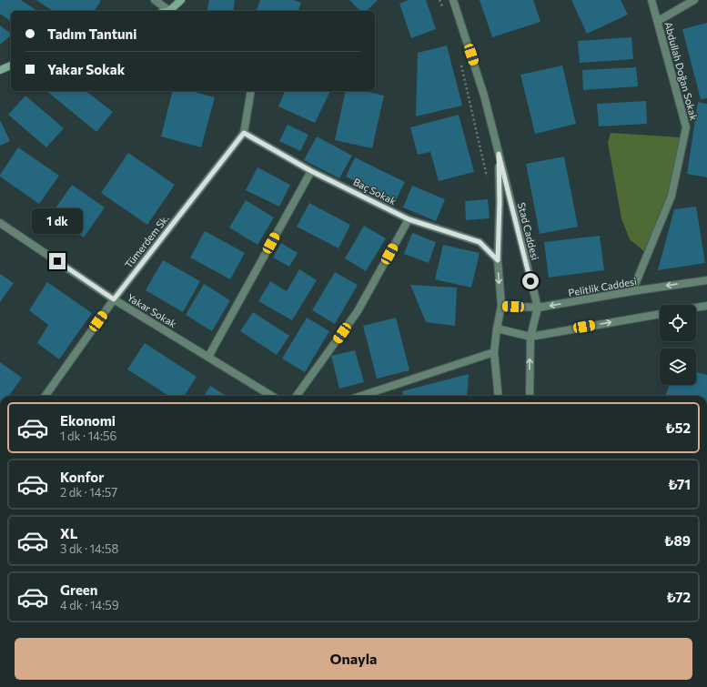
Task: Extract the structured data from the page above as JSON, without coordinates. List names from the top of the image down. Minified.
{"streets":{"street":["Abdullah Doğan Sokak","Baç Sokak","Stad Caddesi","Tümerdem Sk.","Pelitlik Caddesi","Yakar Sokak"]},"crossings":[["Abdullah Doğan Sokak","Pelitlik Caddesi"],["Baç Sokak","Stad Caddesi"],["Baç Sokak","Tümerdem Sk."],["Stad Caddesi","Pelitlik Caddesi"],["Tümerdem Sk.","Yakar Sokak"]],"page":{"banner":["Tadım Tantuni","Yakar Sokak"],"bubble":"1 dk","list":[{"name":"Ekonomi","note":"1 dk · 14:56","value":"₺52"},{"name":"Konfor","note":"2 dk · 14:57","value":"₺71"},{"name":"XL","note":"3 dk · 14:58","value":"₺89"},{"name":"Green","note":"4 dk · 14:59","value":"₺72"}],"buttons":"Onayla"}}
